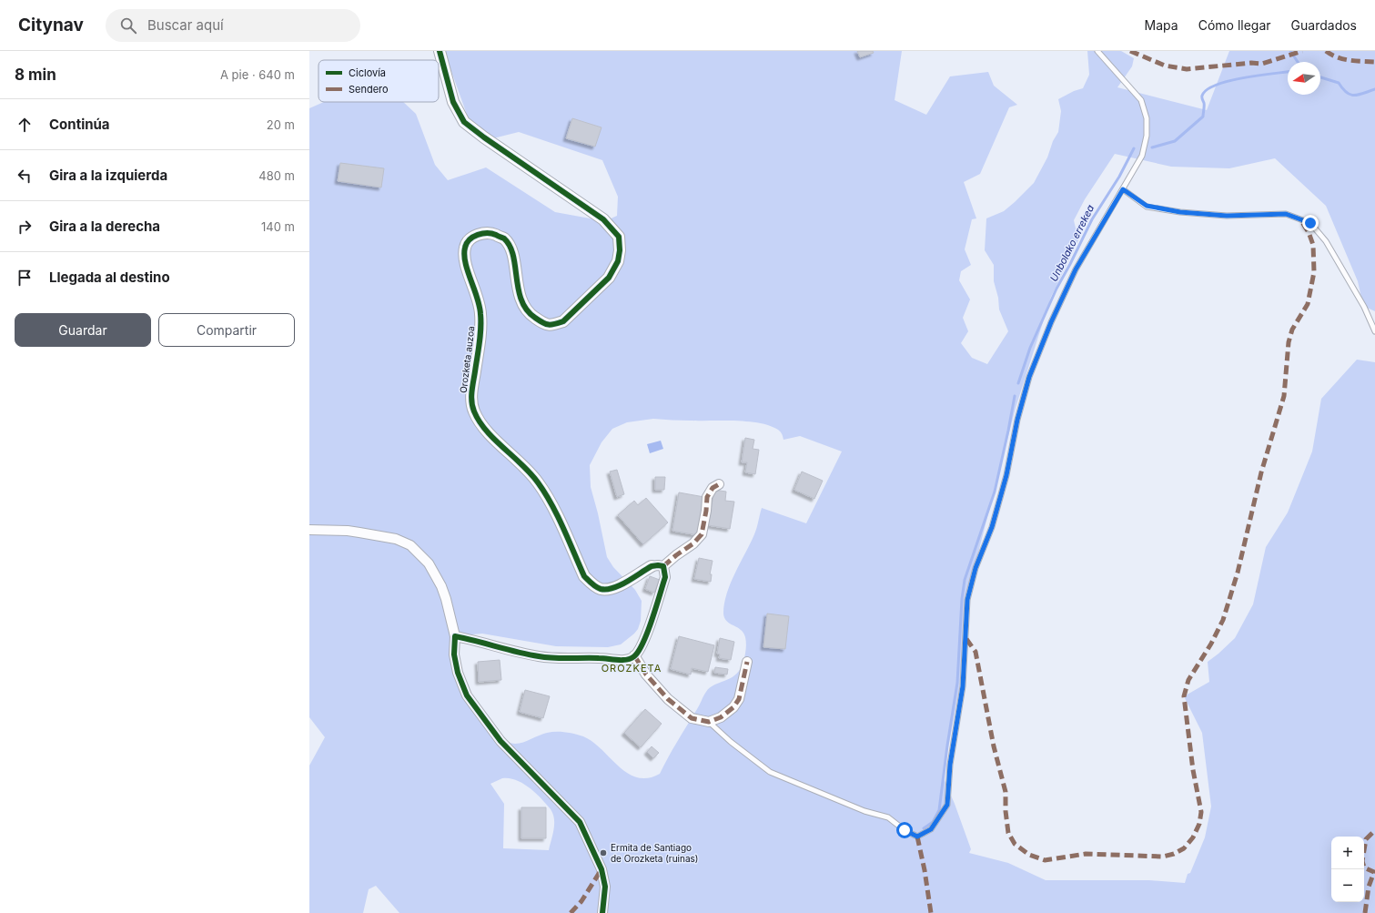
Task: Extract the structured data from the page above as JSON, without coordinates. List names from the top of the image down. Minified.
{"streets":{"street":["Orozketa auzoa"]},"districts":["OROZKETA"],"water":["Unbolako errekea"],"places":["Ermita de Santiago de Orozketa (ruinas)"],"legend":["Ciclovía","Sendero"],"north":"left","page":{"header":"Citynav","search":"Buscar aquí","nav":["Mapa","Cómo llegar","Guardados"],"heading":["8 min","A pie · 640 m"],"list":[["Continúa","20 m"],["Gira a la izquierda","480 m"],["Gira a la derecha","140 m"],"Llegada al destino"],"buttons":["Guardar","Compartir"],"map_buttons":["+","−"]}}
